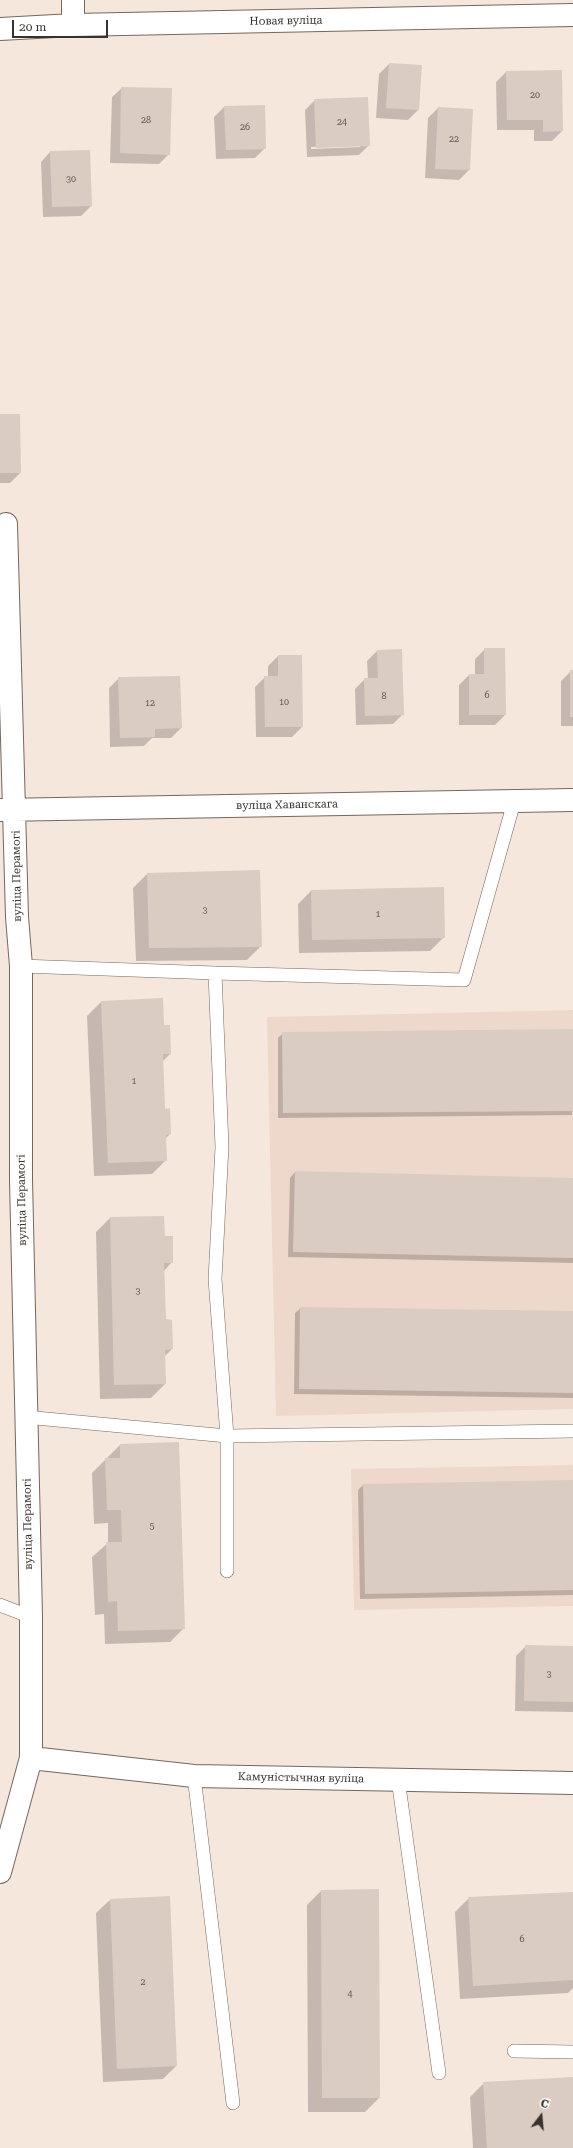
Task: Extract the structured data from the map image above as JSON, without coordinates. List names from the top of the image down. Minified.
{"streets":{"street":["Новая вуліца","вуліца Хаванскага","вуліца Перамогі","Камуністычная вуліца"]},"crossings":[["вуліца Хаванскага","вуліца Перамогі"],["вуліца Перамогі","Камуністычная вуліца"]],"house_numbers":["20","28","24","26","22","30","6","8","10","12","3","1","1","3","5","3","6","2","4"],"scale_bar":"20 m","north":"top"}
